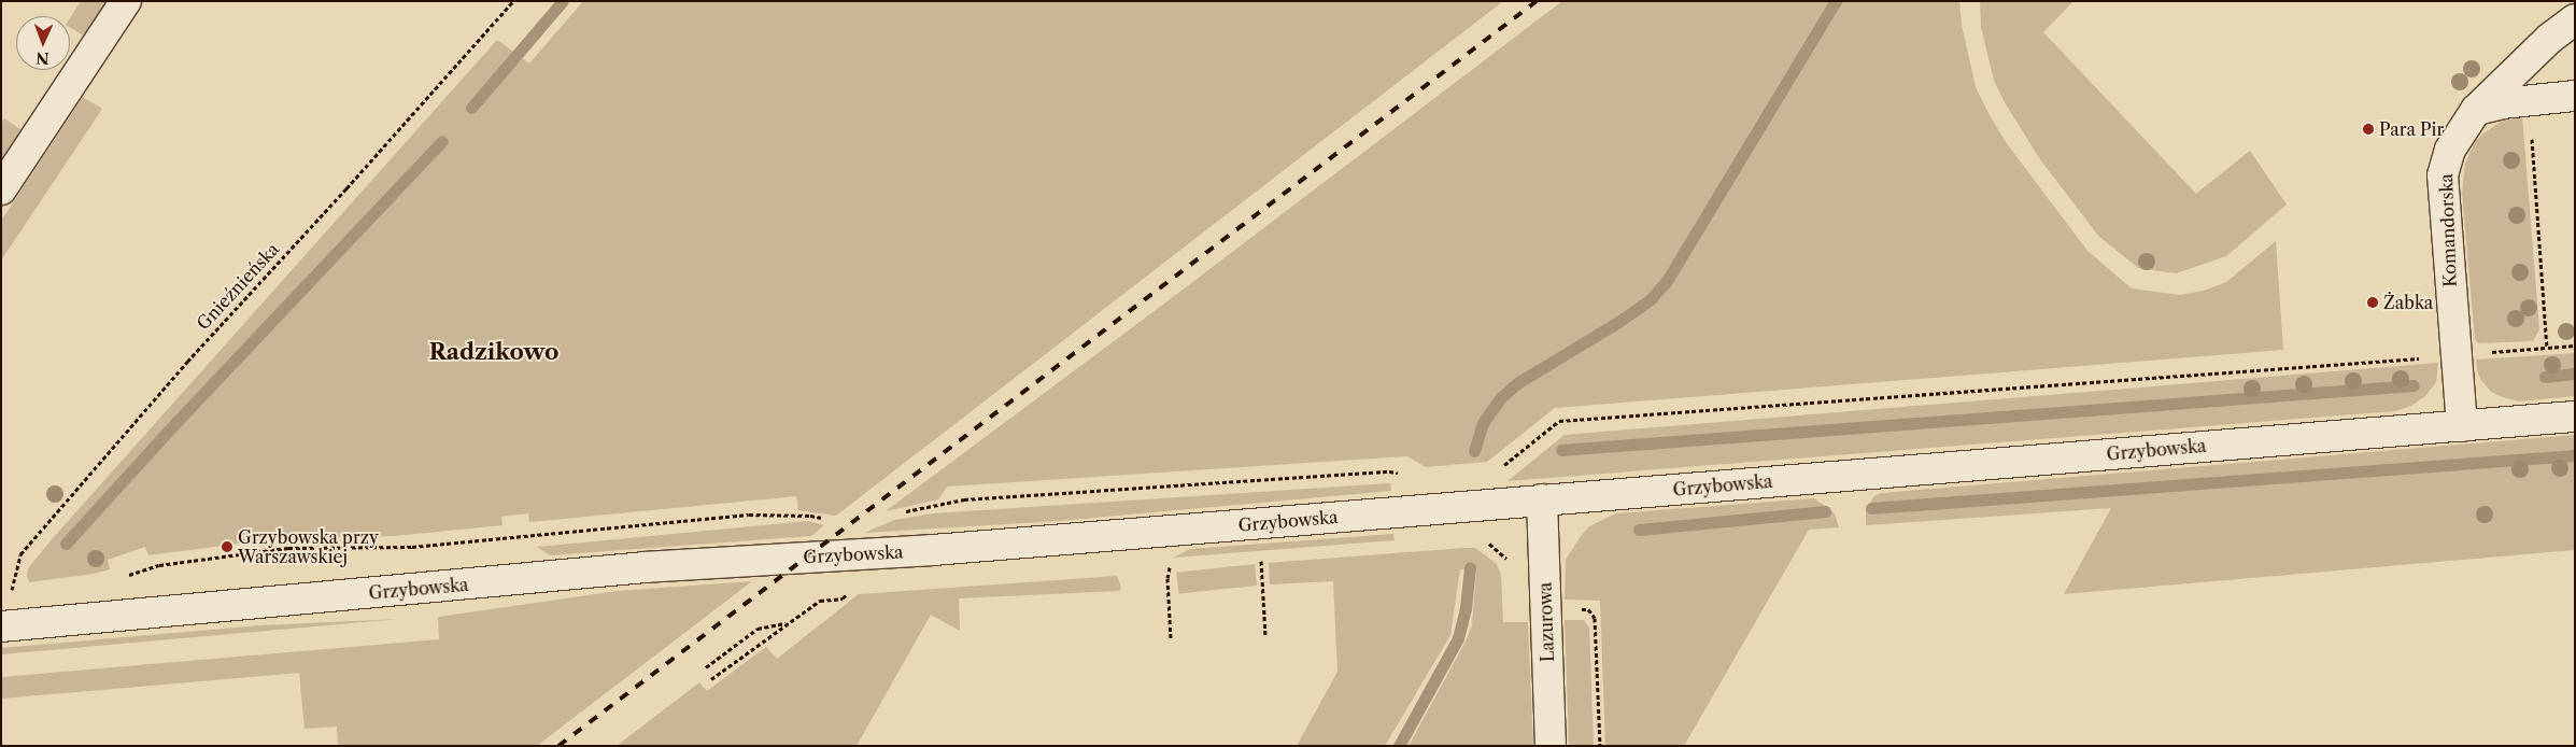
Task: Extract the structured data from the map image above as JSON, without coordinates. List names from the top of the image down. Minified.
{"streets":{"street":["Komandorska","Grzybowska","Lazurowa"],"path":["Gnieźnieńska"]},"crossings":[["Komandorska","Grzybowska"],["Grzybowska","Lazurowa"]],"districts":["Radzikowo"],"places":["Para Pir","Żabka","Grzybowska przy Warszawskiej"],"north":"bottom"}
